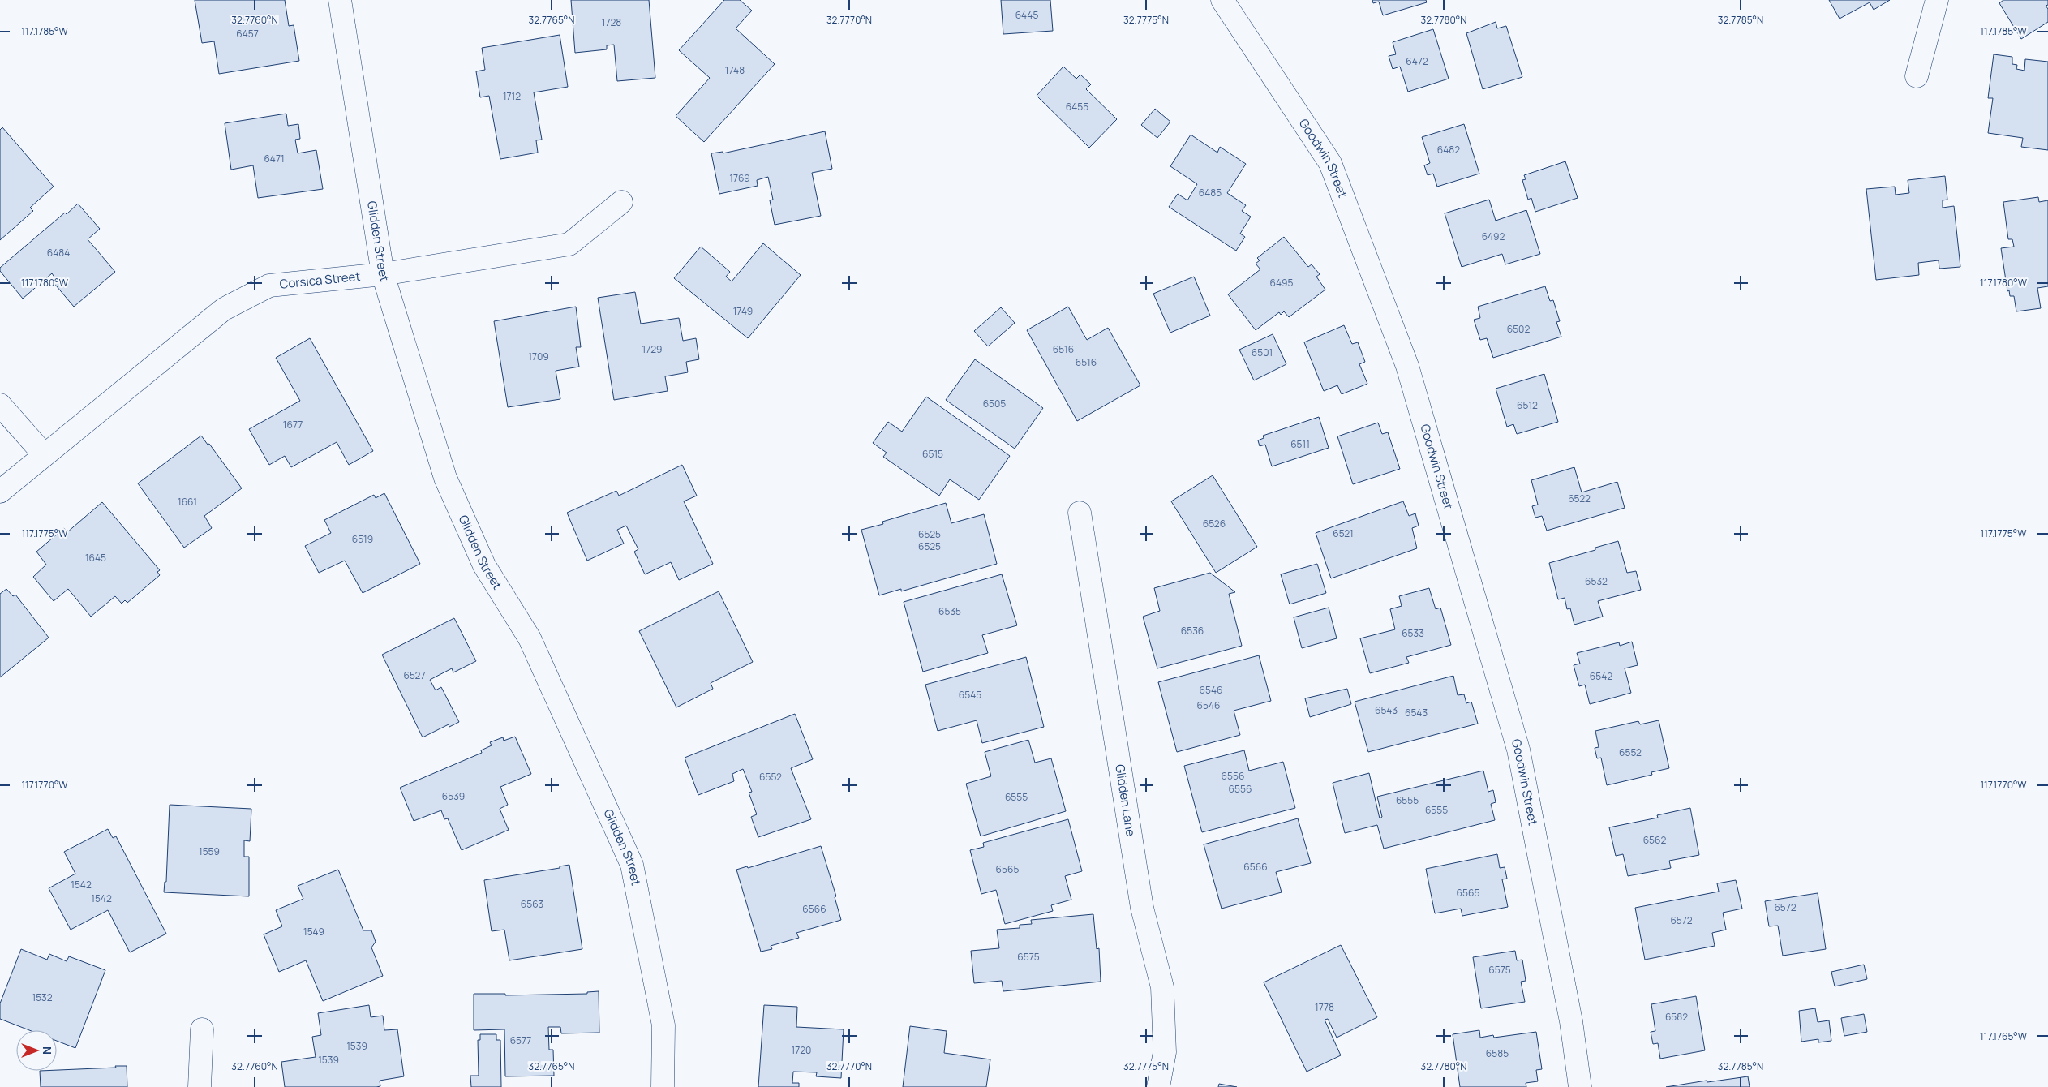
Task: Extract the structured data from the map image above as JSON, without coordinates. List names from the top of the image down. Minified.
{"streets":{"street":["Goodwin Street","Glidden Street","Corsica Street","Glidden Lane"]},"crossings":[["Glidden Street","Corsica Street"]],"house_numbers":["6445","1728","6457","6472","1748","1712","6455","6482","6471","1769","6485","6492","6484","6495","1749","6502","1729","6516","6501","1709","6516","6505","6512","1677","6511","6515","6522","1661","6526","6521","6525","6519","6525","1645","6532","6535","6536","6533","6527","6542","6546","6545","6546","6543","6543","6552","6556","6552","6556","6539","6555","6555","6555","6562","1559","6566","6565","1542","6565","1542","6563","6572","6566","6572","1549","6575","6575","1532","1778","6582","6577","1539","1720","6585","1539"],"north":"right","coordinates":["32.7760°N","32.7765°N","32.7770°N","32.7775°N","32.7780°N","32.7785°N","117.1785°W","117.1780°W","117.1775°W","117.1770°W","117.1765°W"]}
